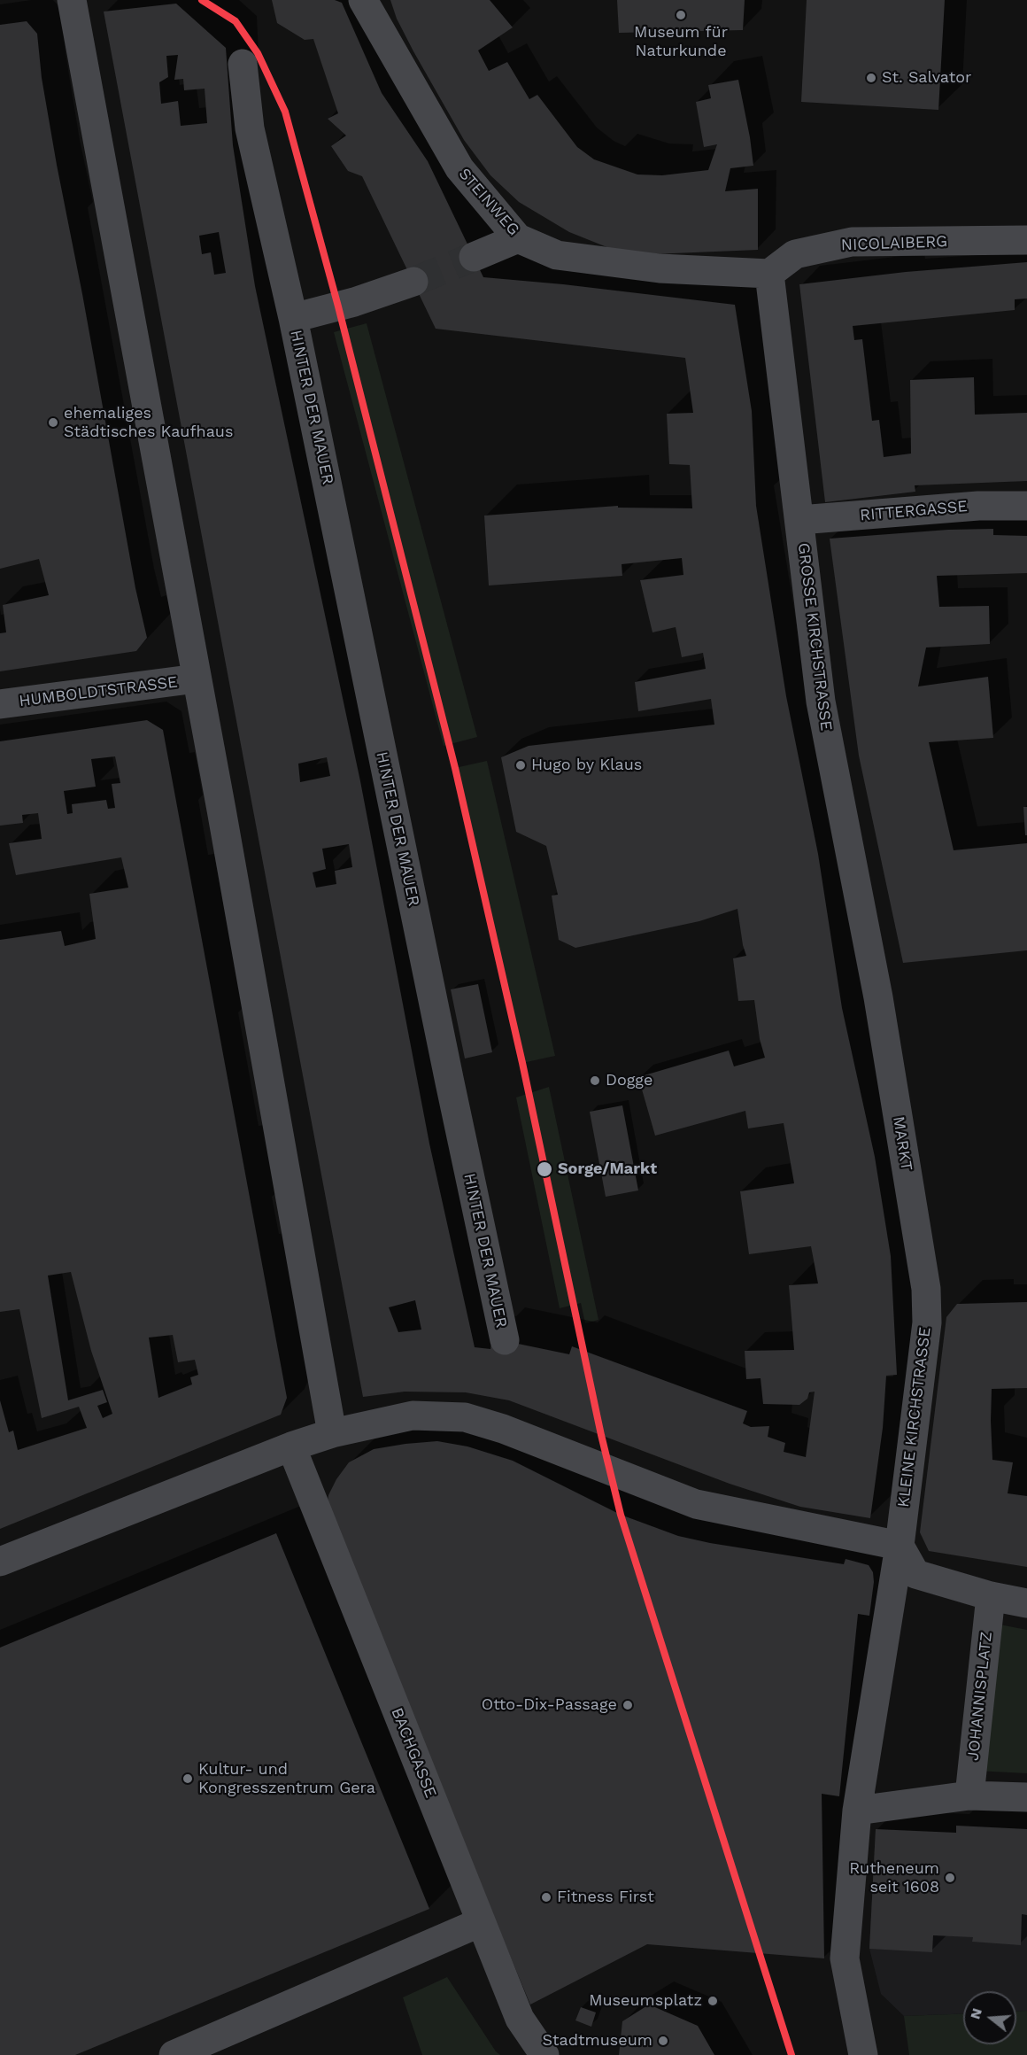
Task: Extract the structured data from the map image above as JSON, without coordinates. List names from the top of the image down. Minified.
{"streets":{"street":["STEINWEG","NICOLAIBERG","HINTER DER MAUER","RITTERGASSE","GROSSE KIRCHSTRASSE","HUMBOLDTSTRASSE","MARKT","KLEINE KIRCHSTRASSE","JOHANNISPLATZ","BACHGASSE"]},"crossings":[["STEINWEG","NICOLAIBERG"],["STEINWEG","GROSSE KIRCHSTRASSE"],["NICOLAIBERG","GROSSE KIRCHSTRASSE"],["RITTERGASSE","GROSSE KIRCHSTRASSE"],["GROSSE KIRCHSTRASSE","MARKT"],["MARKT","KLEINE KIRCHSTRASSE"]],"places":["Museum für Naturkunde","St. Salvator","ehemaliges Städtisches Kaufhaus","Hugo by Klaus","Dogge","Sorge/Markt","Otto-Dix-Passage","Kultur- und Kongresszentrum Gera","Rutheneum seit 1608","Fitness First","Museumsplatz","Stadtmuseum"],"north":"left"}
